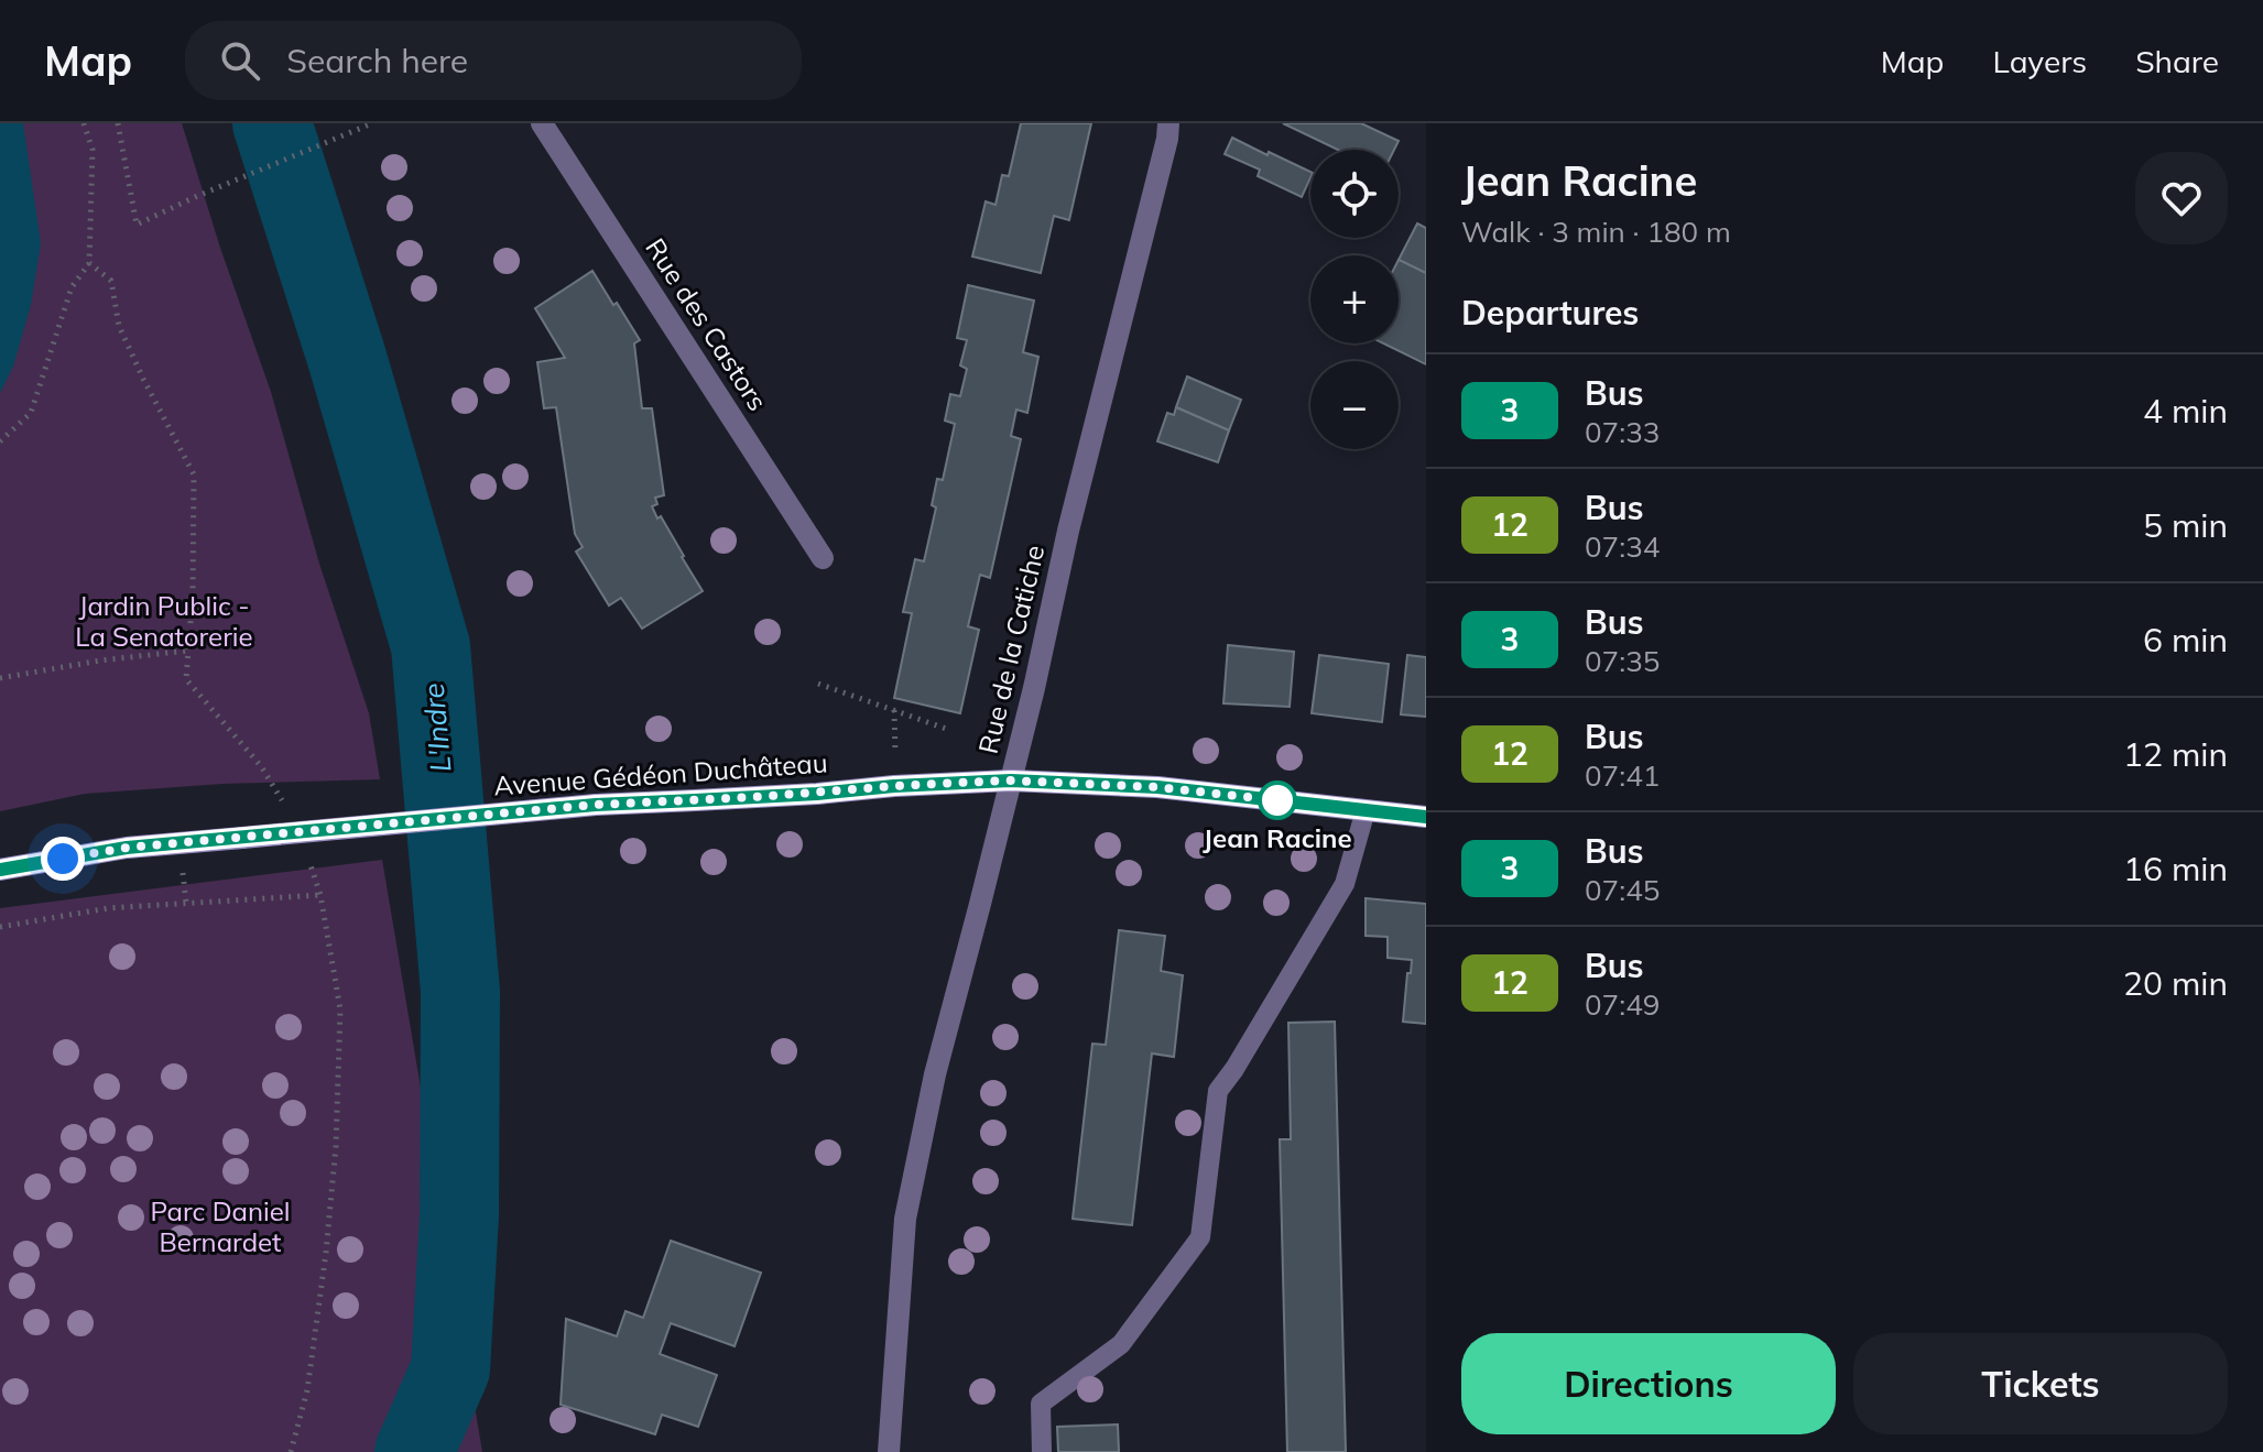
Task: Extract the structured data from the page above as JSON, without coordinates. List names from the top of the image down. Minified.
{"streets":{"street":["Rue des Castors","Rue de la Catiche","Avenue Gédéon Duchâteau"]},"crossings":[["Rue de la Catiche","Avenue Gédéon Duchâteau"]],"water":["L'Indre"],"parks":["Jardin Public - La Senatorerie","Parc Daniel Bernardet"],"places":["Jean Racine"],"lines":["bus line 3"],"page":{"header":"Map","search":"Search here","nav":["Map","Layers","Share"],"heading":[["Jean Racine","Walk · 3 min · 180 m"],"Departures"],"map_buttons":["+","−"],"list":[{"mark":"3","name":"Bus","note":"07:33","value":"4 min"},{"mark":"12","name":"Bus","note":"07:34","value":"5 min"},{"mark":"3","name":"Bus","note":"07:35","value":"6 min"},{"mark":"12","name":"Bus","note":"07:41","value":"12 min"},{"mark":"3","name":"Bus","note":"07:45","value":"16 min"},{"mark":"12","name":"Bus","note":"07:49","value":"20 min"}],"buttons":["Directions","Tickets"]}}
